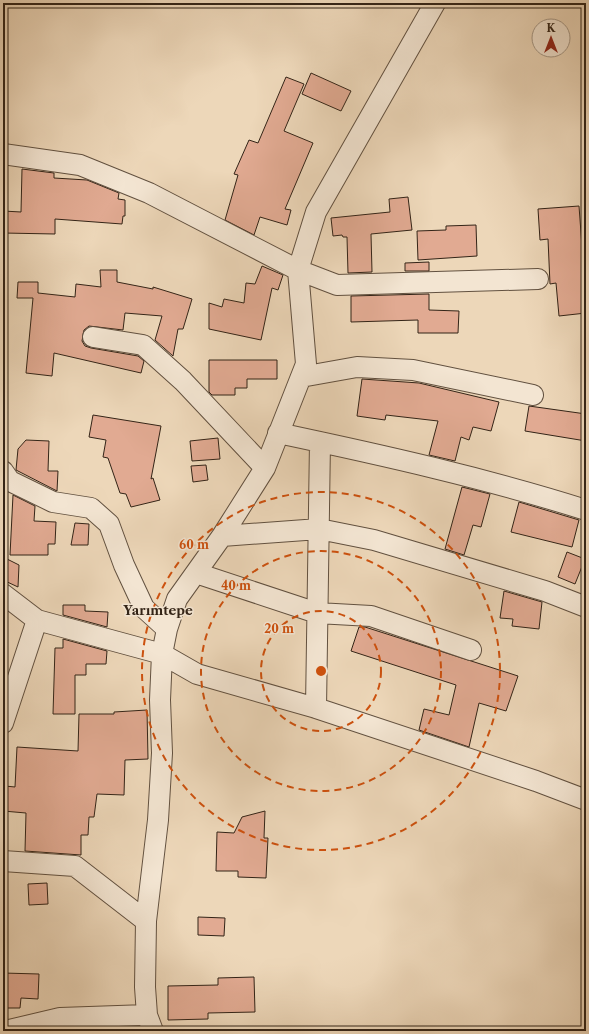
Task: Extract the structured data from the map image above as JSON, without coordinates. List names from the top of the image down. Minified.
{"districts":["Yarımtepe"],"north":"top","rings":["60 m","40 m","20 m"]}
